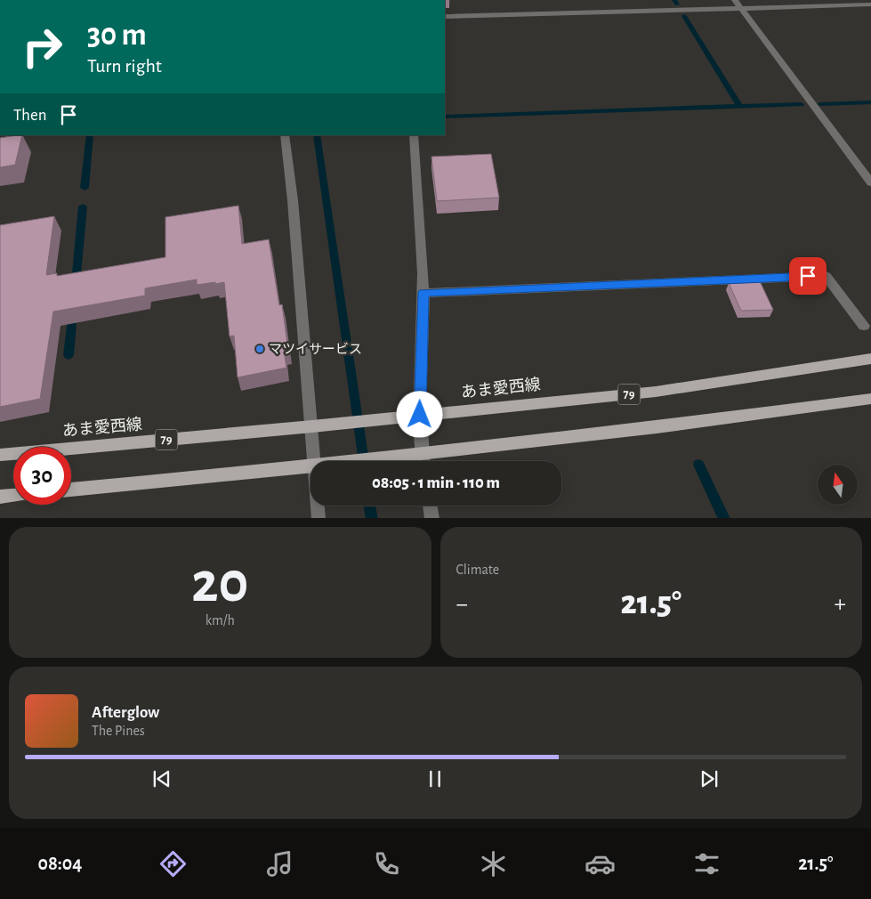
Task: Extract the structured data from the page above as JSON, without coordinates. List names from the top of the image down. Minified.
{"streets":{"main road":["あま愛西線","79"]},"places":["マツイサービス"],"north":"top","page":{"turn":["30 m","Turn right"],"then":"Then","limit":"30","trip":"08:05 · 1 min · 110 m","tile":[["20","km/h"],"Climate"],"heat":["−","21.5°","+"],"song":["Afterglow","The Pines"],"tabs":["08:04","21.5°"]}}
